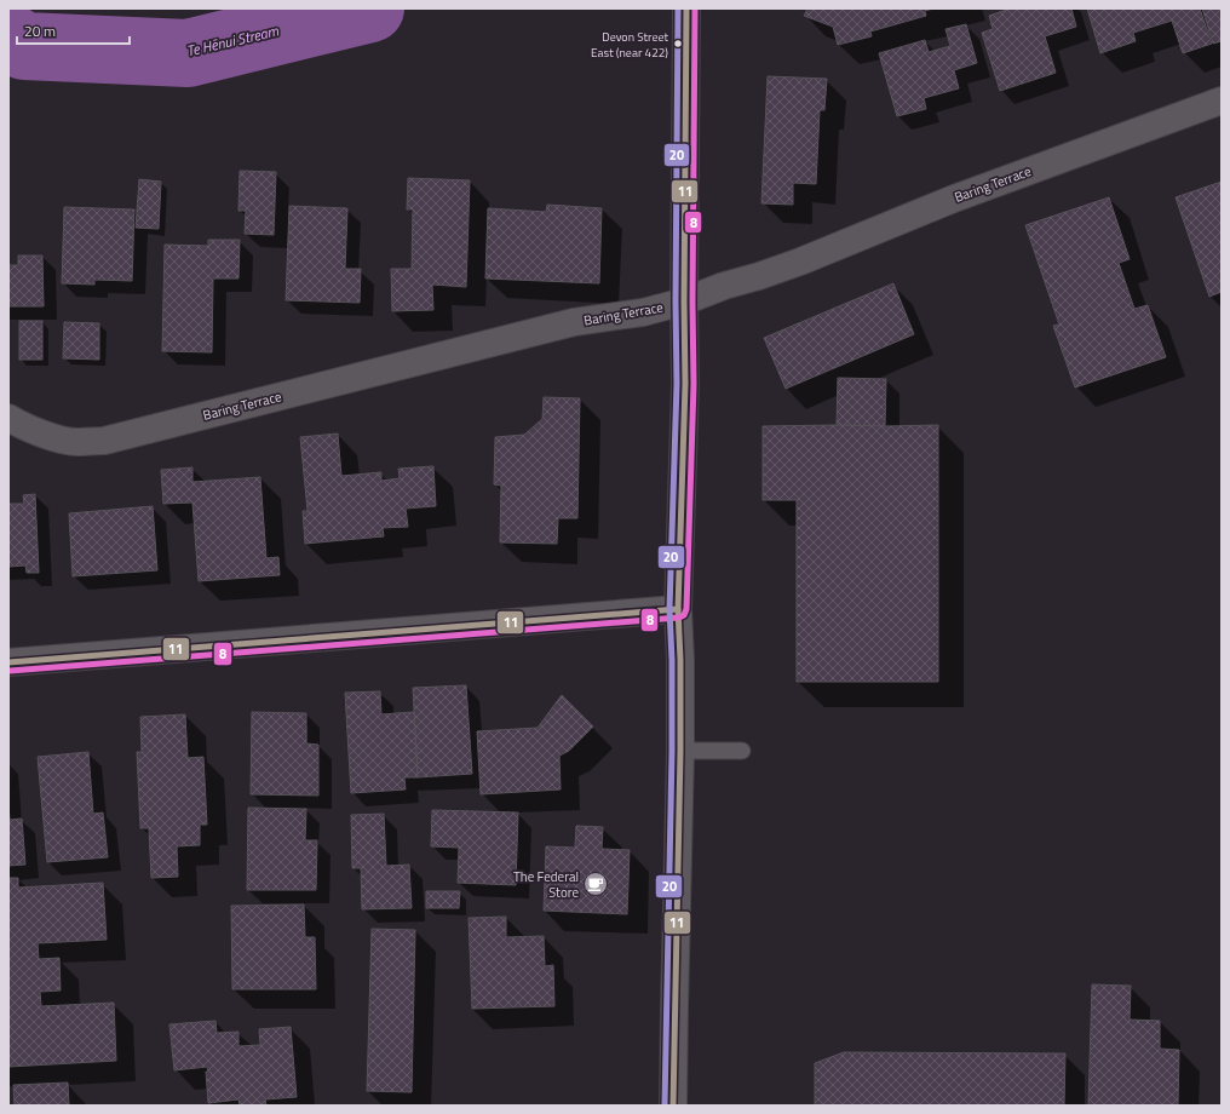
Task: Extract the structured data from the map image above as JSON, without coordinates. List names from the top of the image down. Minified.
{"streets":{"street":["Baring Terrace"]},"water":["Te Hēnui Stream"],"places":{"other":["Devon Street East (near 422)"],"cafe":["The Federal Store"]},"lines":["transit line 11","transit line 8","transit line 20"],"scale_bar":"20 m"}
